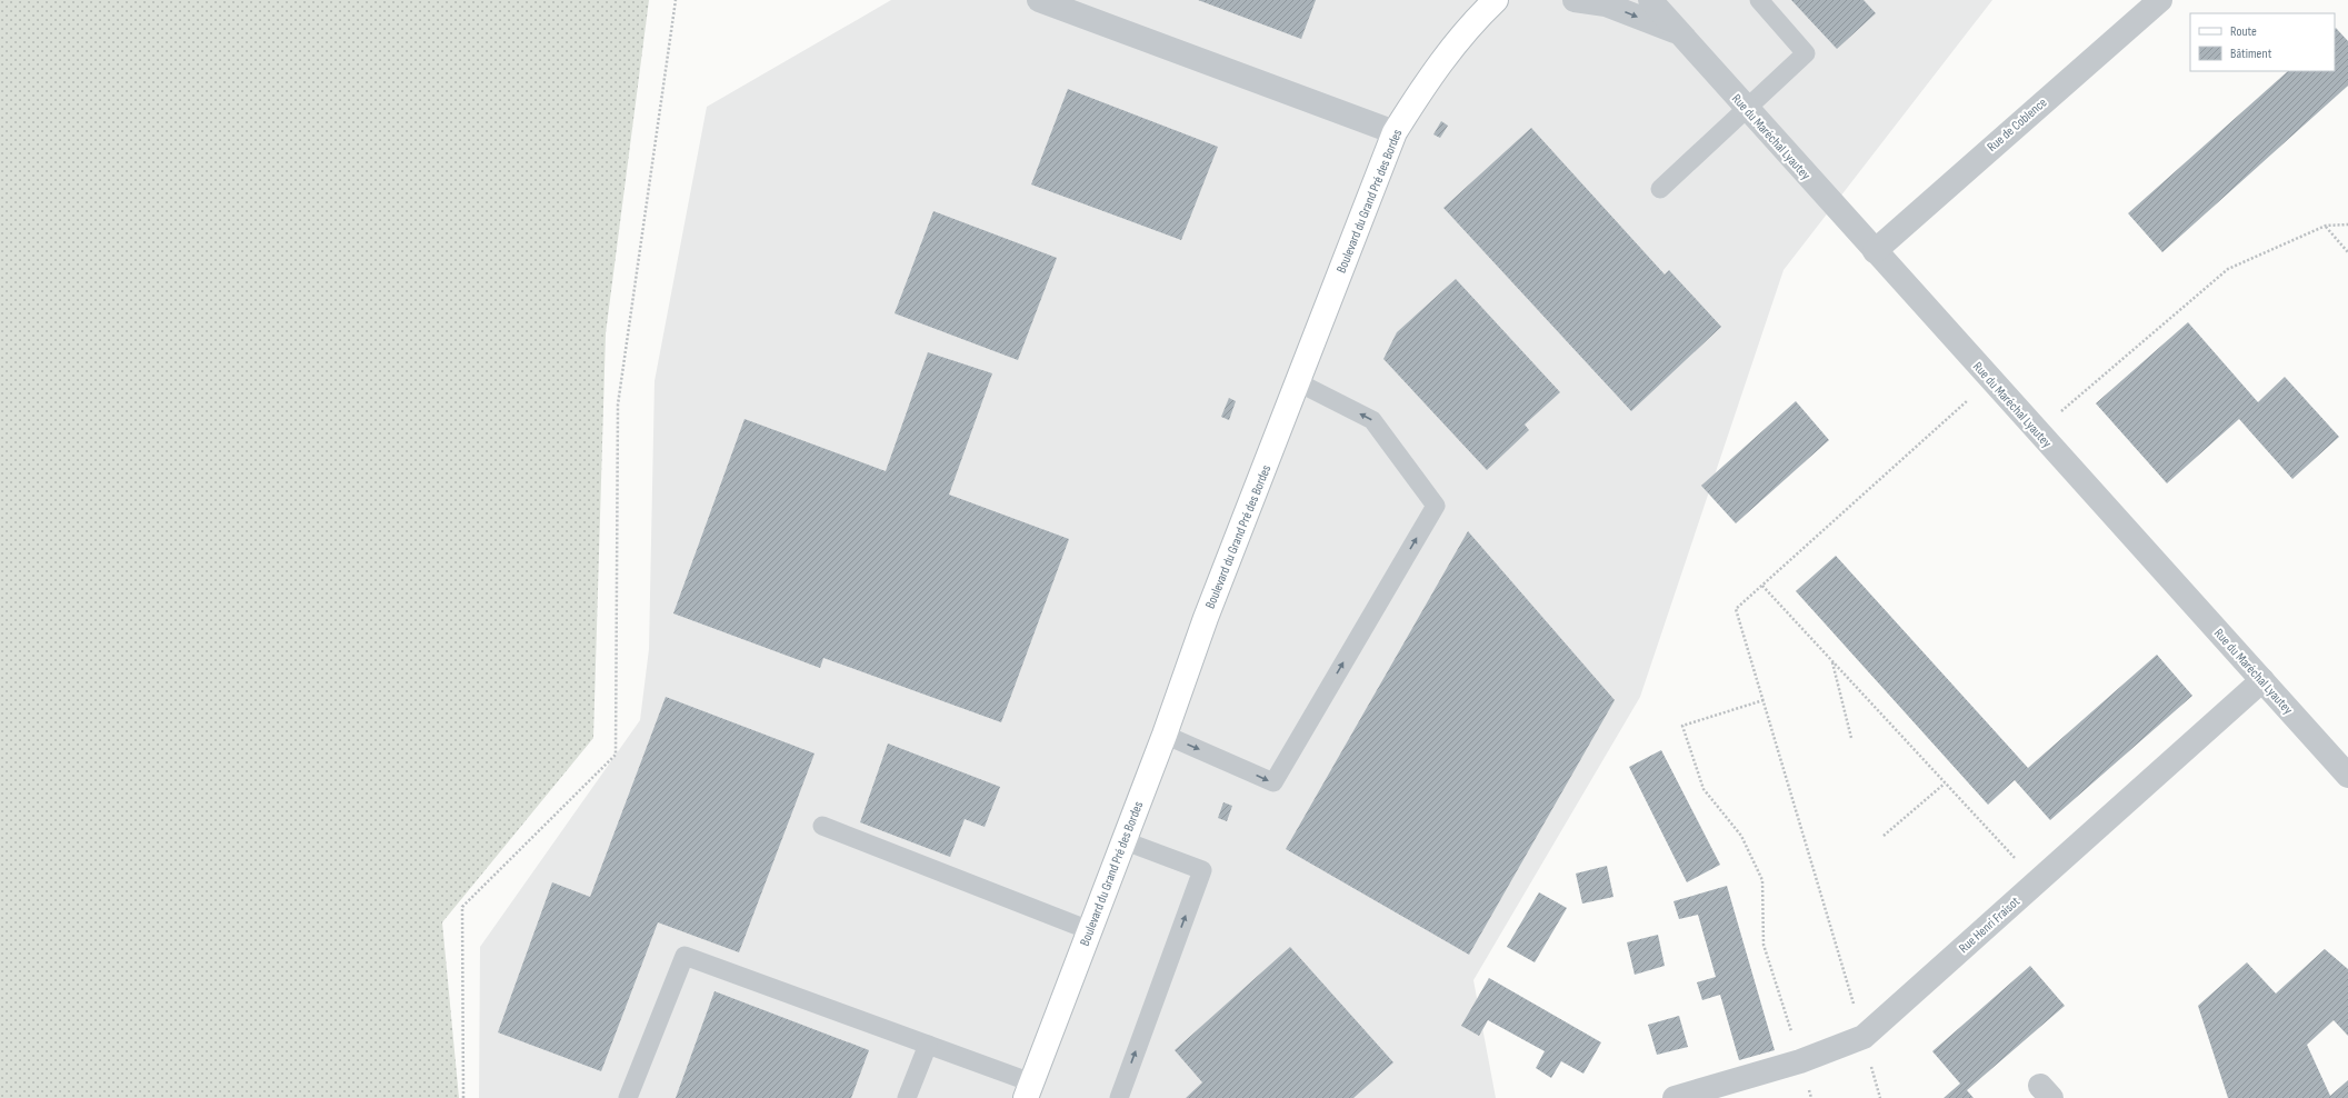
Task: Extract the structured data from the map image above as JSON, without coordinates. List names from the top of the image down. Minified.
{"streets":{"main road":["Boulevard du Grand Pré des Bordes"],"street":["Rue de Coblence","Rue du Maréchal Lyautey","Rue Henri Fraisot"]},"crossings":[["Rue de Coblence","Rue du Maréchal Lyautey"],["Rue du Maréchal Lyautey","Rue Henri Fraisot"]],"legend":["Route","Bâtiment"]}
